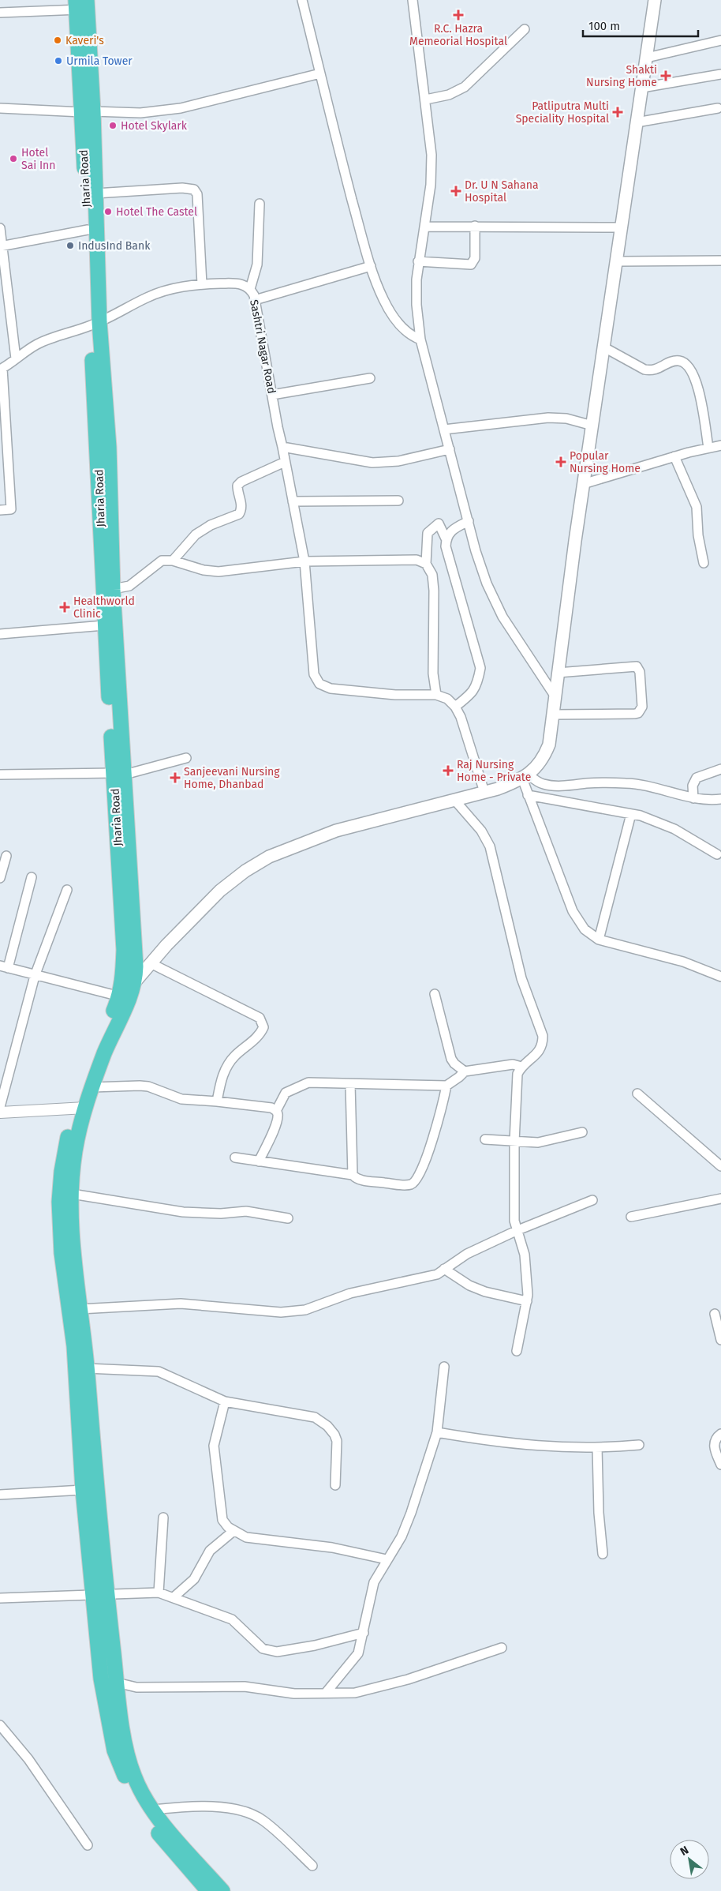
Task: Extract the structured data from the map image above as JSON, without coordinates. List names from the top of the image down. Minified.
{"streets":{"highway":["Jharia Road"],"street":["Sashtri Nagar Road"]},"crossings":[["Jharia Road","Sashtri Nagar Road"]],"places":{"health":["R.C. Hazra Memeorial Hospital","Shakti Nursing Home","Patliputra Multi Speciality Hospital","Dr. U N Sahana Hospital","Popular Nursing Home","Healthworld Clinic","Raj Nursing Home - Private","Sanjeevani Nursing Home, Dhanbad"],"other":["Kaveri's","Urmila Tower","Hotel Skylark","Hotel Sai Inn","Hotel The Castel","IndusInd Bank"]},"scale_bar":"100 m","north":"top left"}
